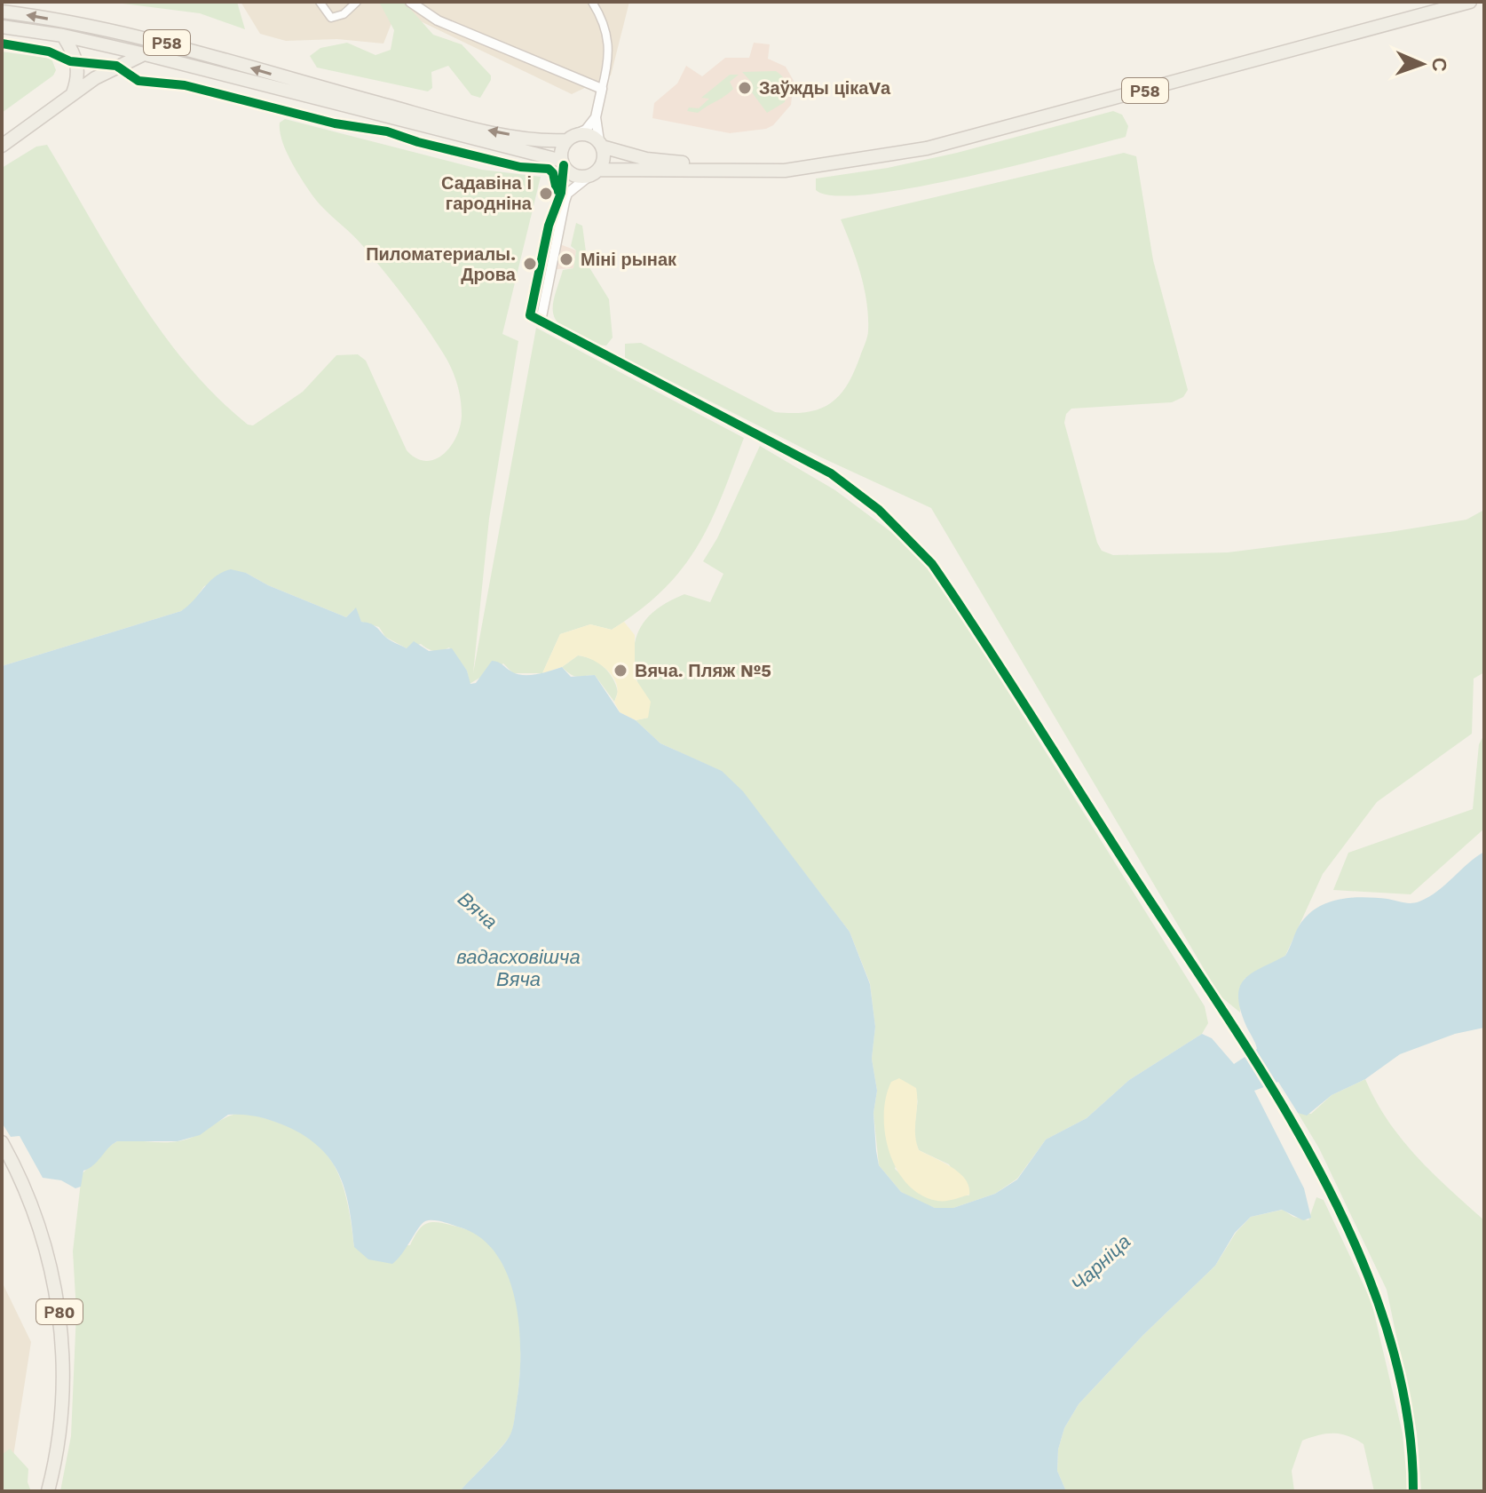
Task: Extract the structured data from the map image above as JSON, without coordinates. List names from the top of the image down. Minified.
{"streets":{"main road":["Р58","Р80"]},"water":["Вяча","вадасховішча Вяча","Чарніца"],"places":["Заўжды цікаVа","Садавіна і гародніна","Міні рынак","Пиломатериалы. Дрова","Вяча. Пляж №5"],"north":"right"}
